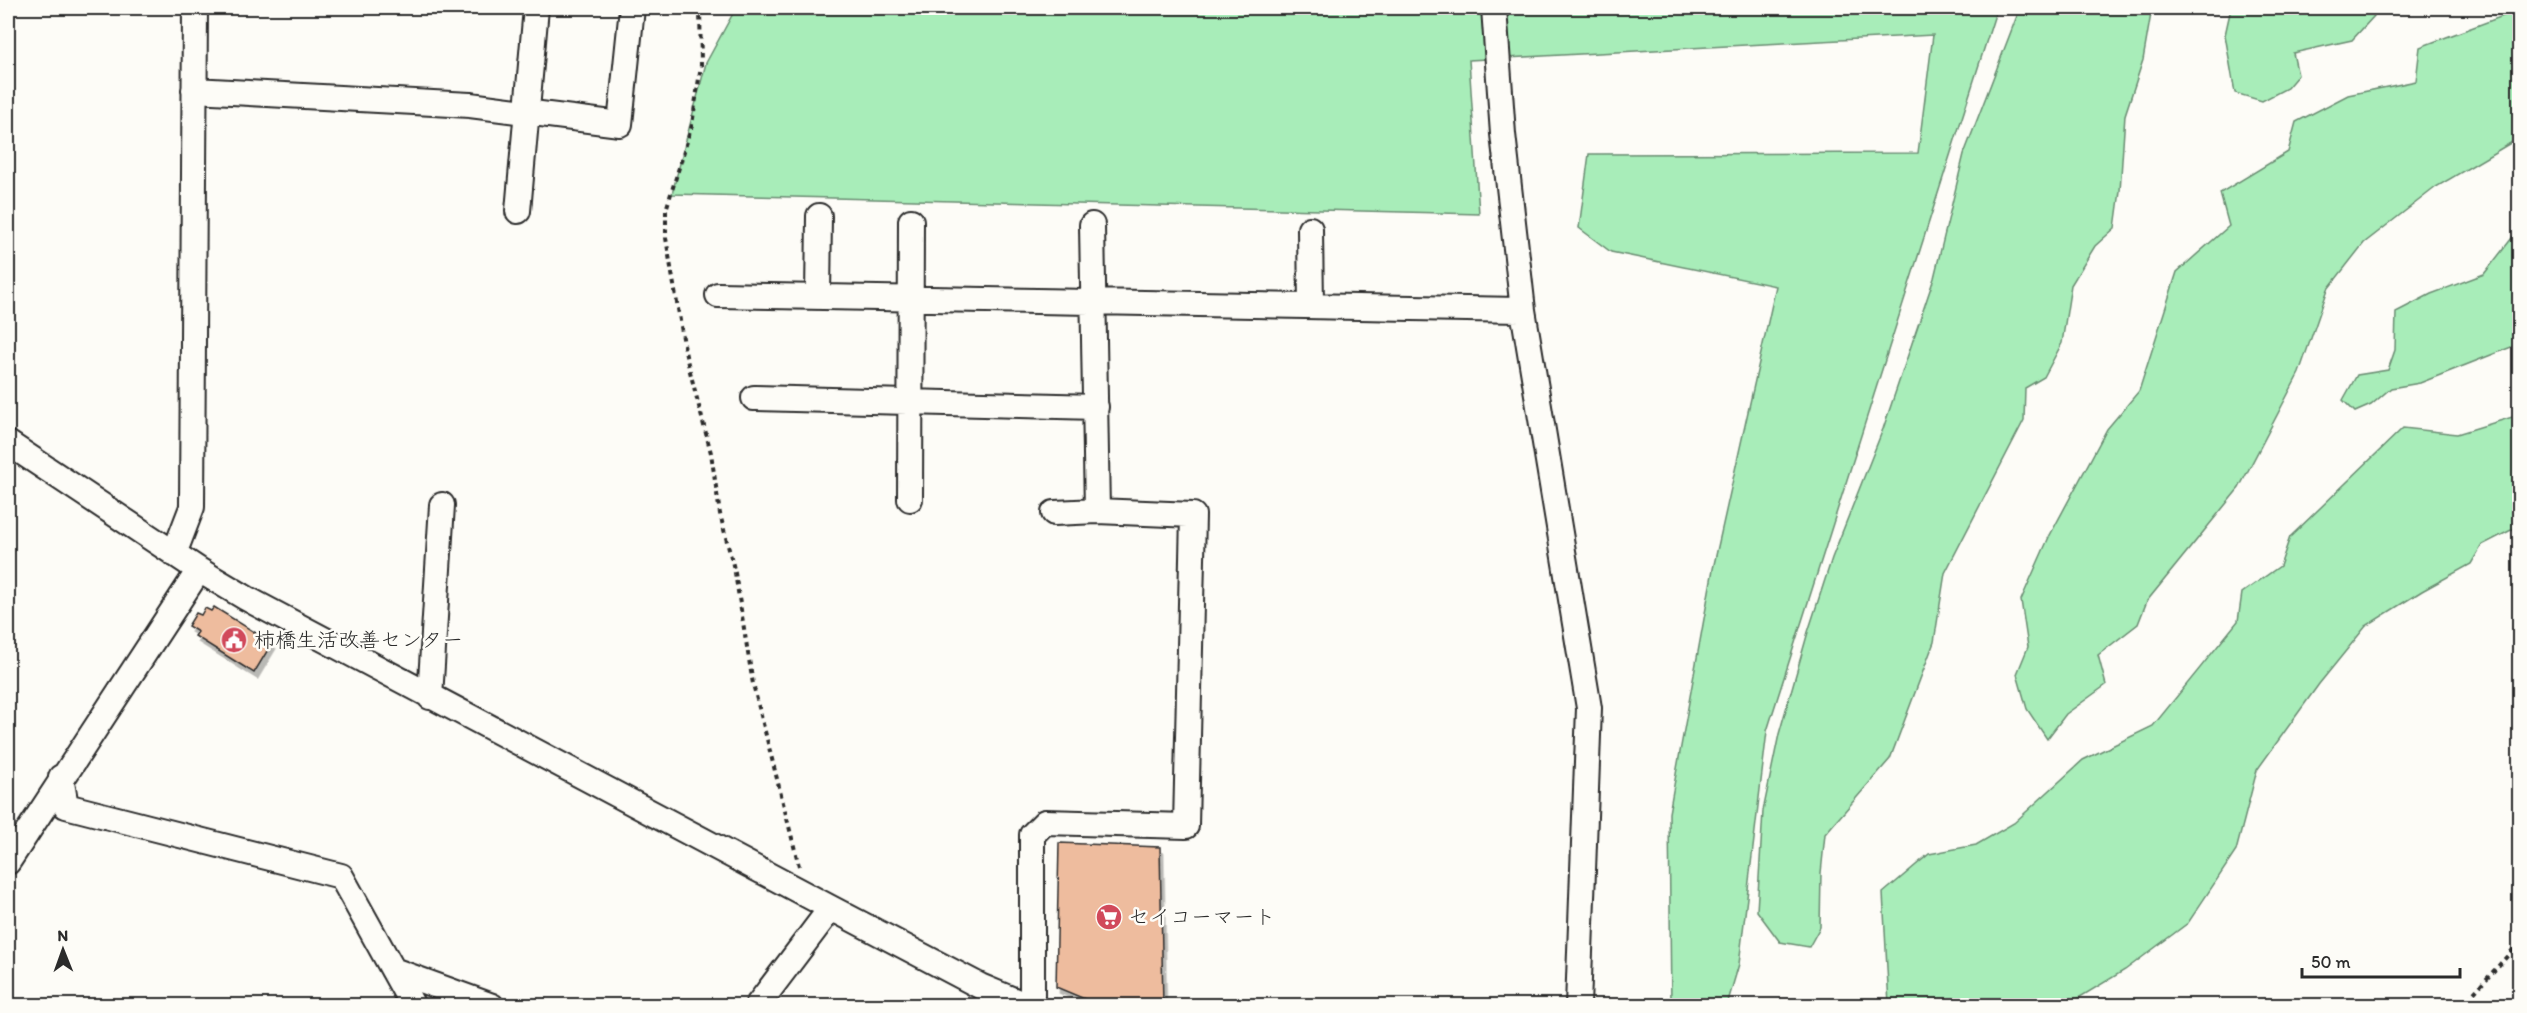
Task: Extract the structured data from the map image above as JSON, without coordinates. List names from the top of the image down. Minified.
{"places":{"public building":["柿橋生活改善センター"],"supermarket":["セイコーマート"]},"scale_bar":"50 m","north":"top"}
